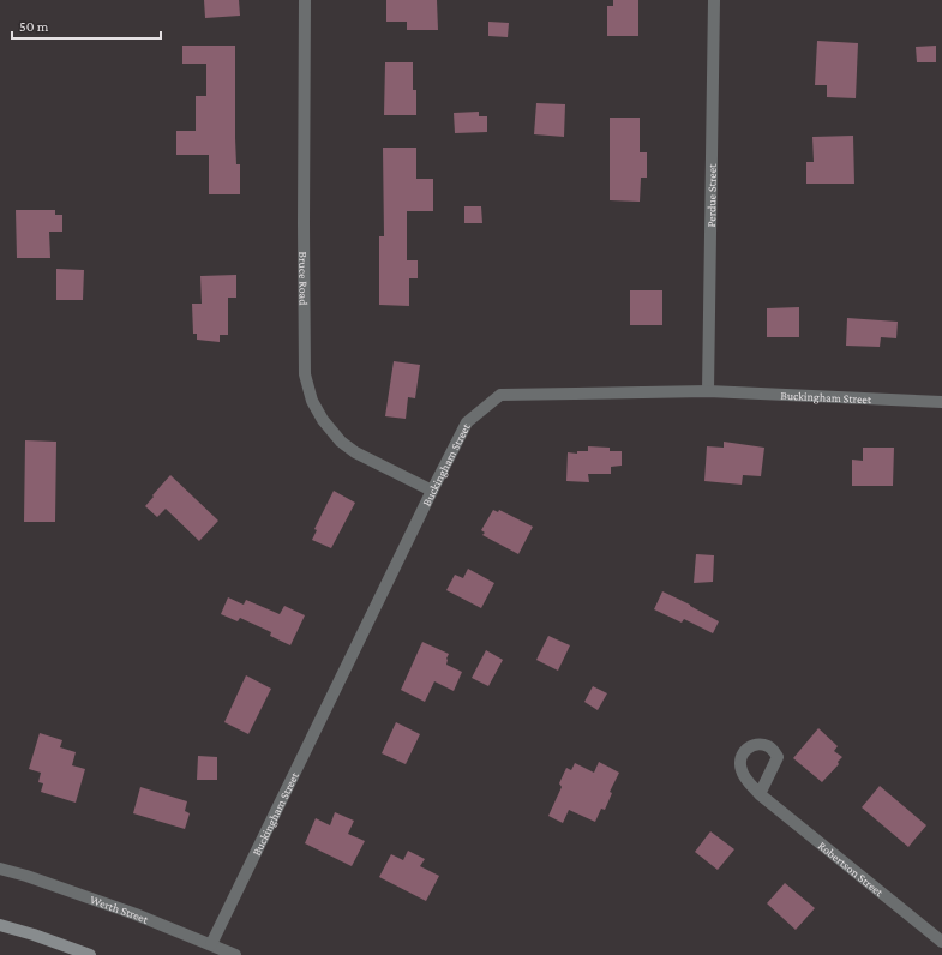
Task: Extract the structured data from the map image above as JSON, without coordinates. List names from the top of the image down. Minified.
{"streets":{"street":["Perdue Street","Bruce Road","Buckingham Street","Robertson Street","Werth Street"]},"crossings":[["Perdue Street","Buckingham Street"],["Bruce Road","Buckingham Street"],["Buckingham Street","Werth Street"]],"scale_bar":"50 m"}
